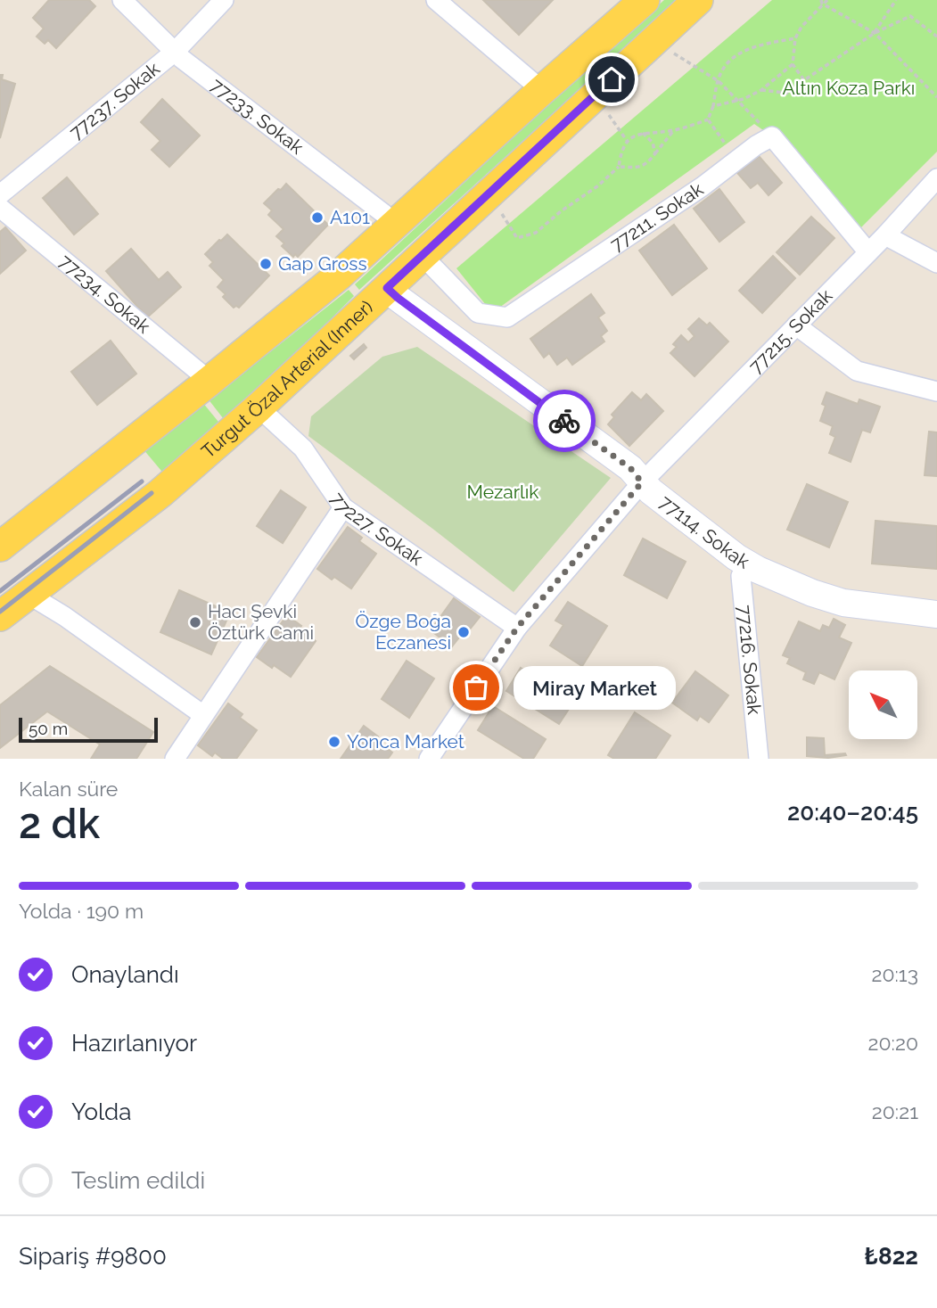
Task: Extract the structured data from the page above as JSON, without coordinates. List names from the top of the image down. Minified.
{"streets":{"main road":["Turgut Özal Arterial (Inner)","77114. Sokak"],"street":["77237. Sokak","77233. Sokak","77211. Sokak","77234. Sokak","77215. Sokak","77227. Sokak","77216. Sokak"]},"crossings":[["77237. Sokak","77233. Sokak"],["77211. Sokak","Turgut Özal Arterial (Inner)"],["77215. Sokak","77227. Sokak"],["77215. Sokak","77114. Sokak"],["Turgut Özal Arterial (Inner)","77227. Sokak"],["Turgut Özal Arterial (Inner)","77114. Sokak"],["77114. Sokak","77216. Sokak"]],"parks":["Altın Koza Parkı","Mezarlık"],"places":["A101","Gap Gross","Hacı Şevki Öztürk Cami","Özge Boğa Eczanesi","Miray Market","Yonca Market"],"scale_bar":"50 m","north":"top left","page":{"bubble":"Miray Market","scale":"50 m","heading":["2 dk","Kalan süre","20:40–20:45"],"panel":["Sipariş #9800","₺822"],"bar":"Yolda · 190 m","list":[["Onaylandı","20:13"],["Hazırlanıyor","20:20"],["Yolda","20:21"],"Teslim edildi"]}}
